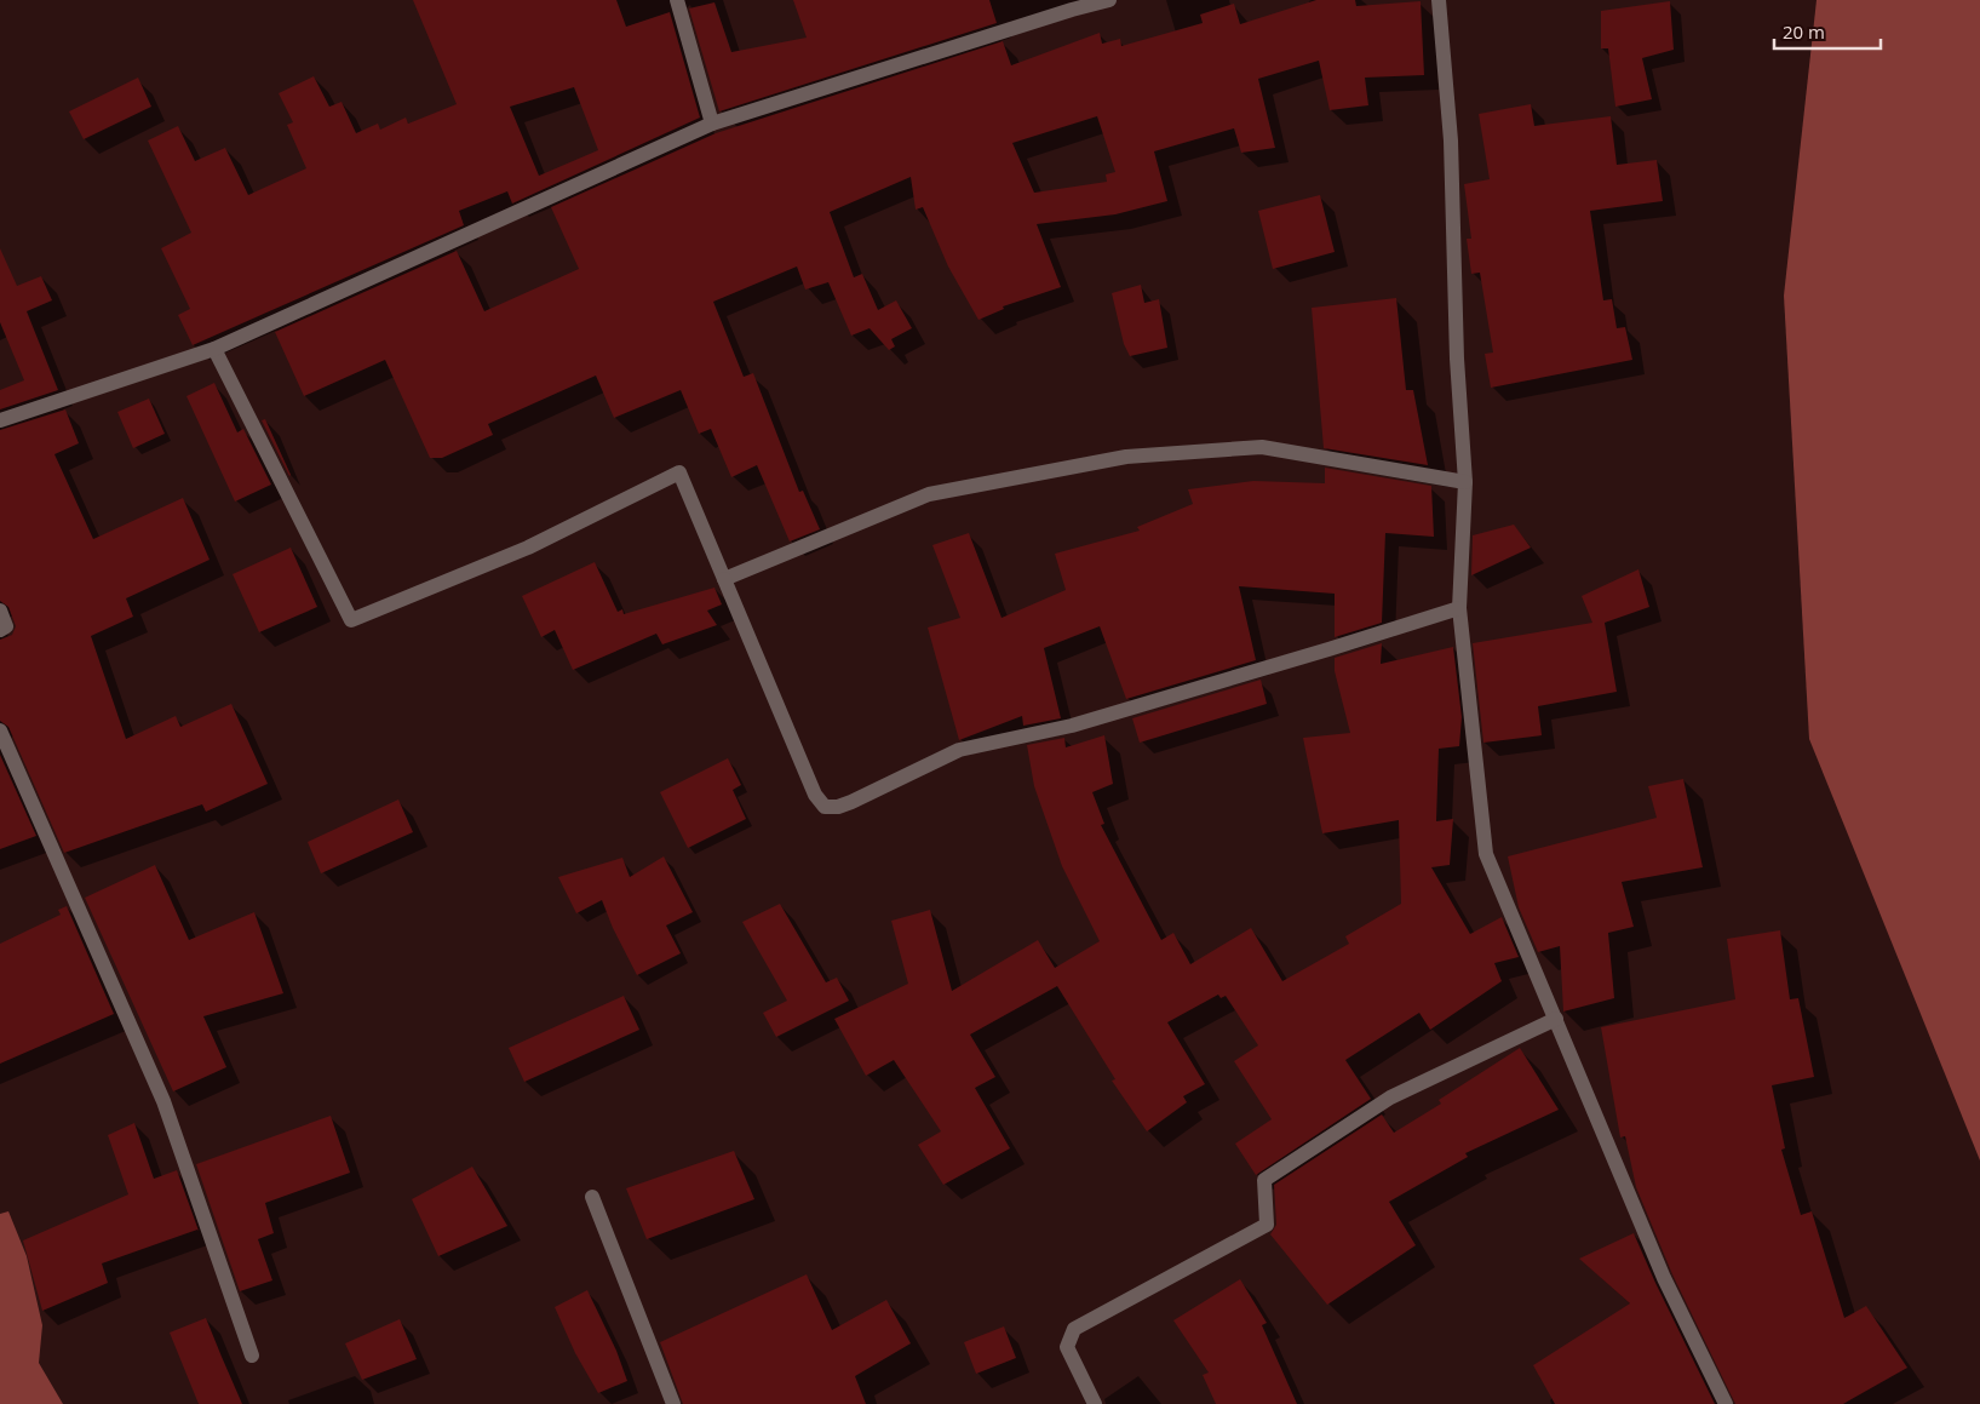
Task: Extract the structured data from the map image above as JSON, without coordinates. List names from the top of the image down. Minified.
{"scale_bar":"20 m"}
